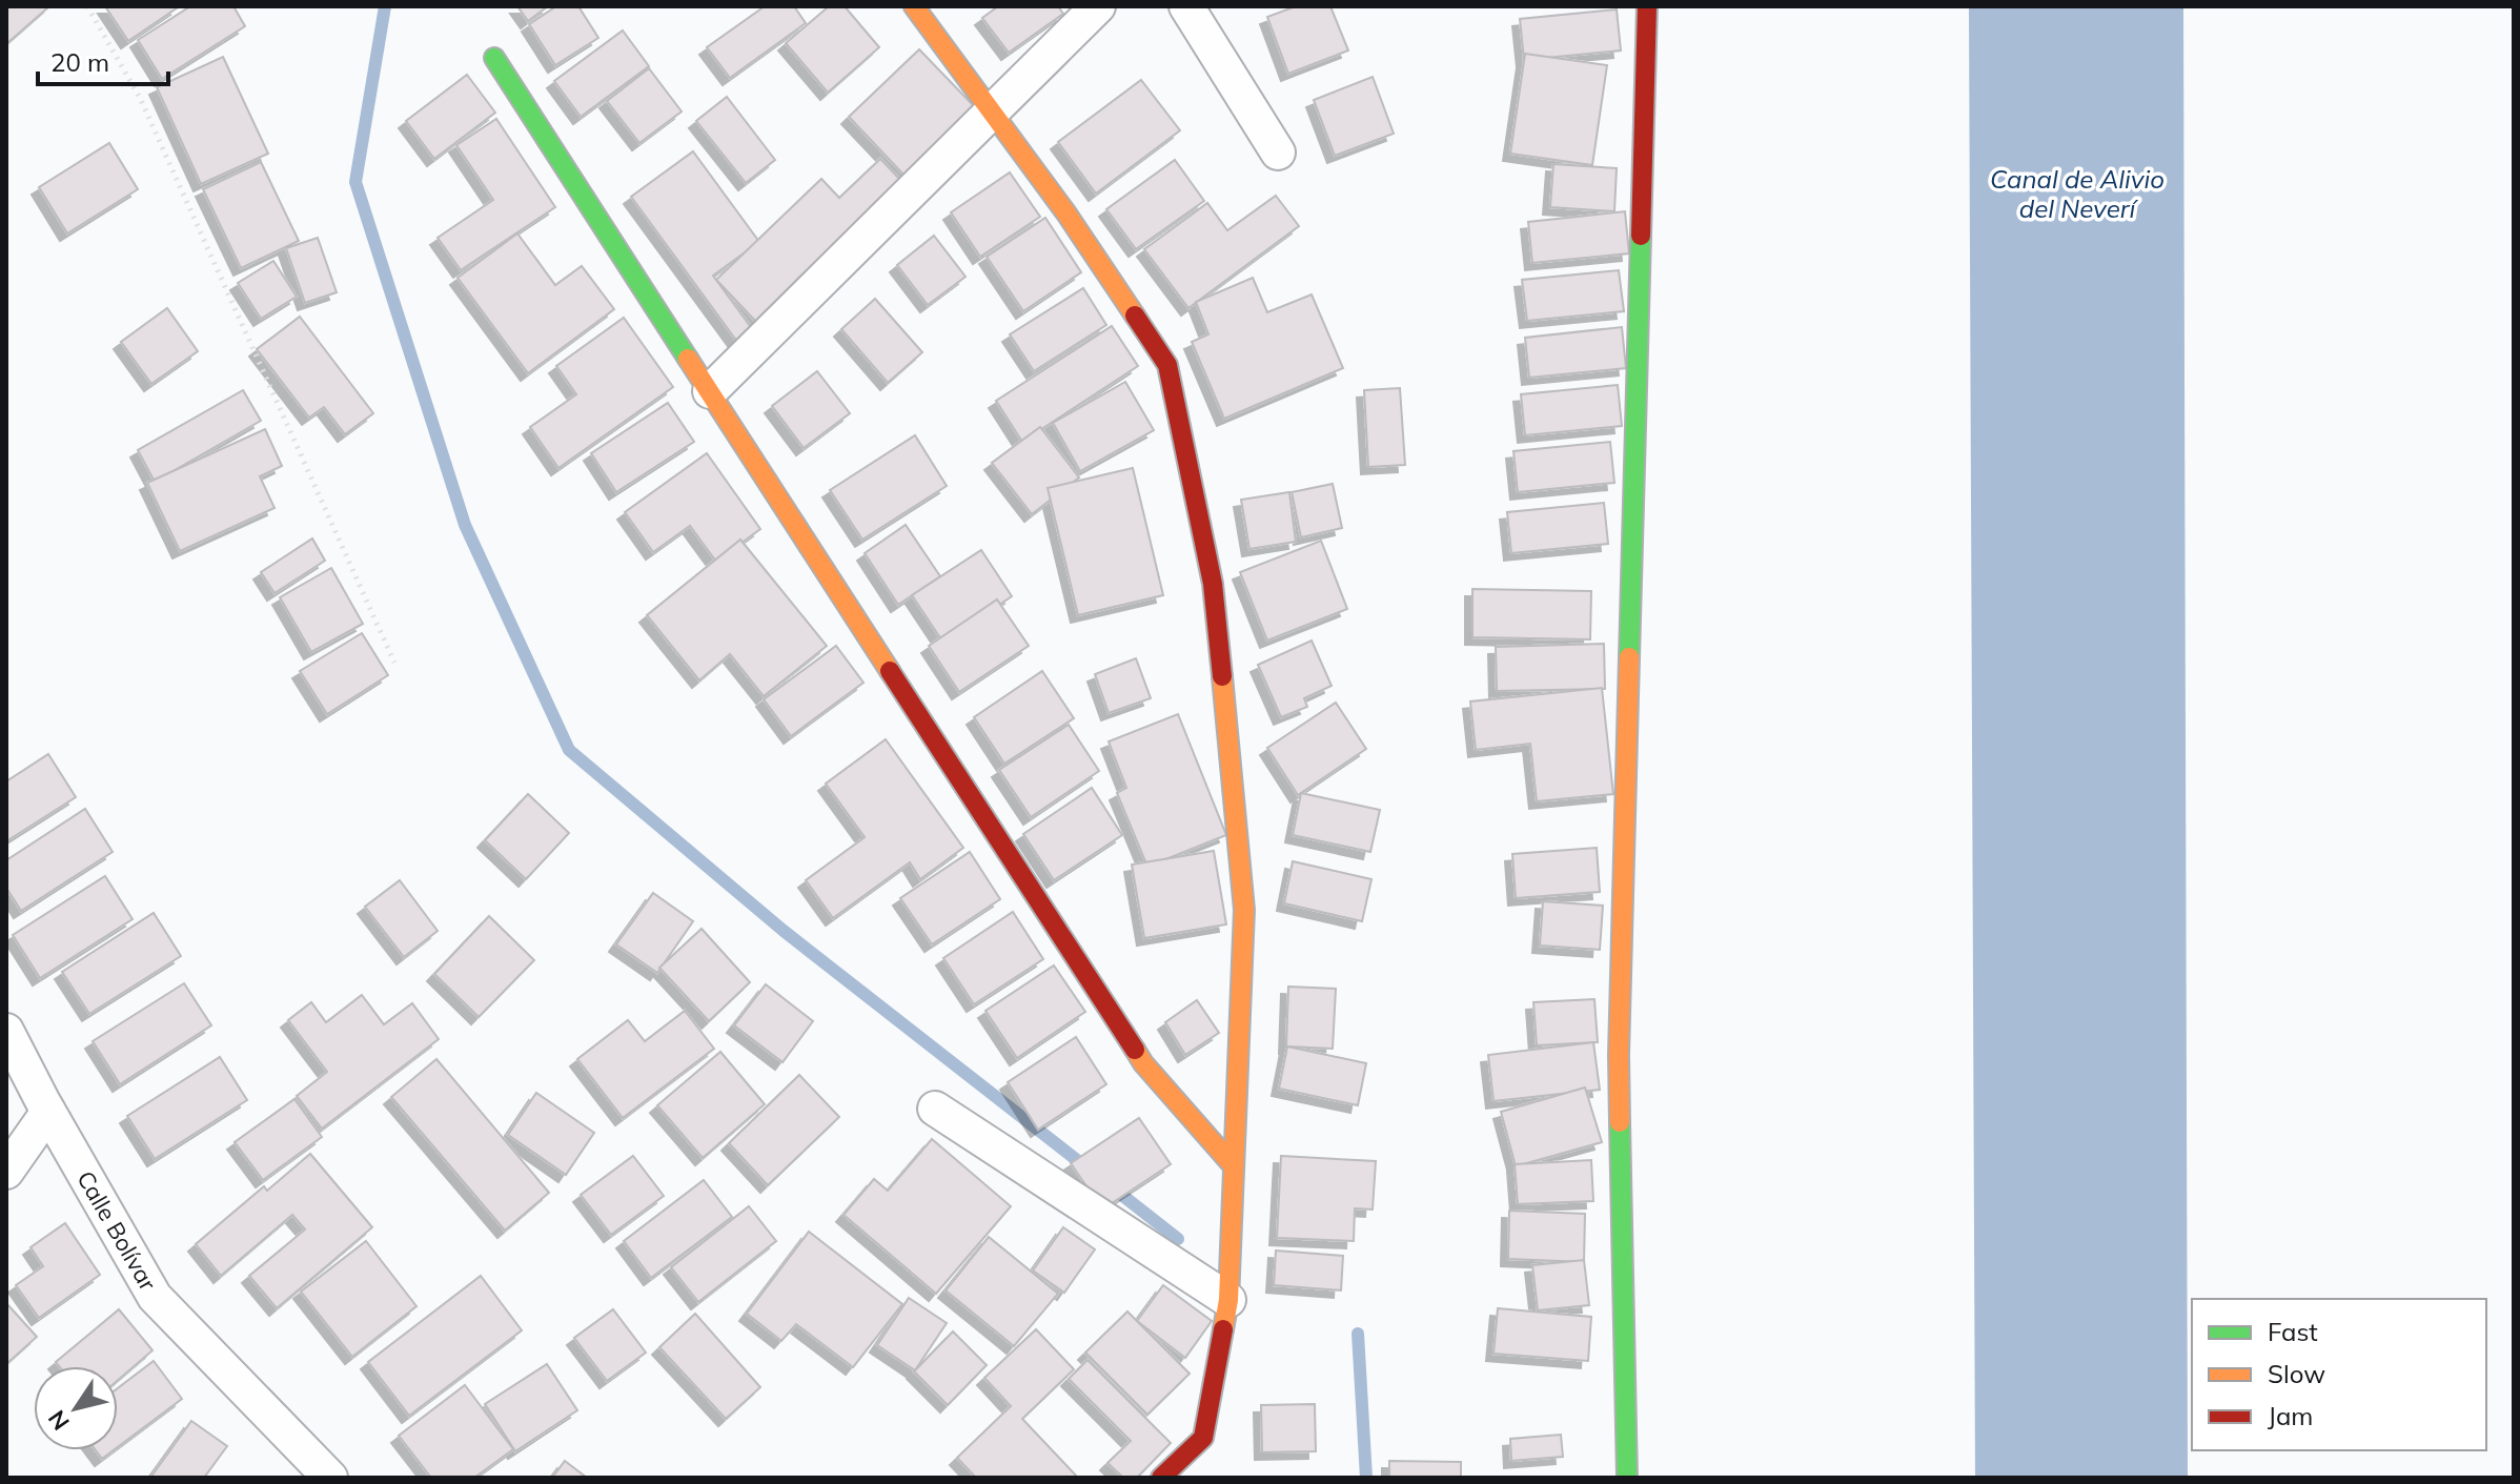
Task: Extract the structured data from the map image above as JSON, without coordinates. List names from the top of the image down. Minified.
{"streets":{"street":["Calle Bolívar"]},"water":["Canal de Alivio del Neverí"],"legend":["Fast","Slow","Jam"],"scale_bar":"20 m","north":"bottom left"}
